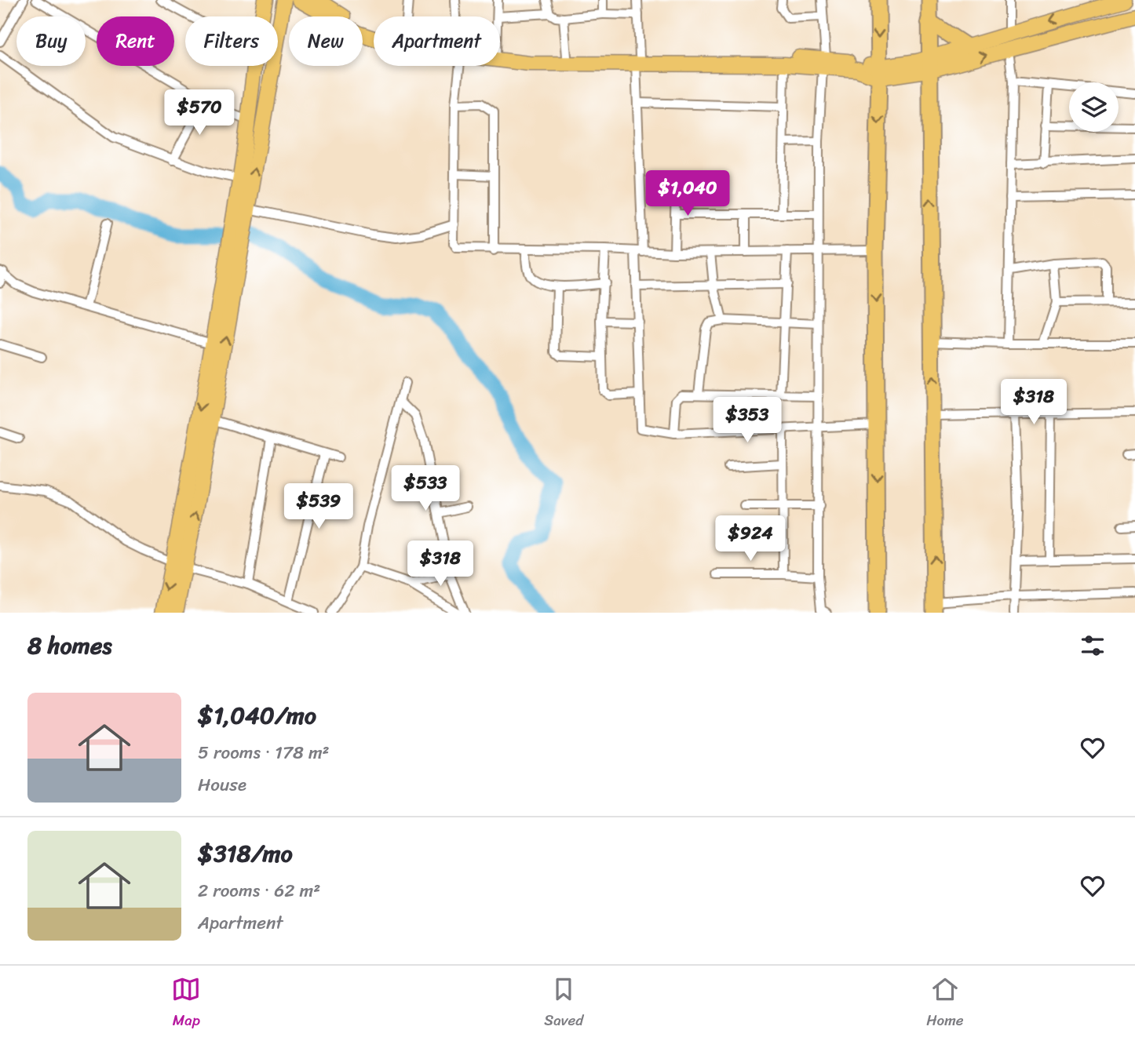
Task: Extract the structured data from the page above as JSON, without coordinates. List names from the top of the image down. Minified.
{"page":{"chip":["Buy","Rent","Filters","New","Apartment"],"price":["$570","$1,040","$318","$353","$533","$539","$924","$318"],"heading":"8 homes","list":[{"name":"$1,040/mo","note":"5 rooms · 178 m² · House"},{"name":"$318/mo","note":"2 rooms · 62 m² · Apartment"}],"tabs":["Map","Saved","Home"]}}
